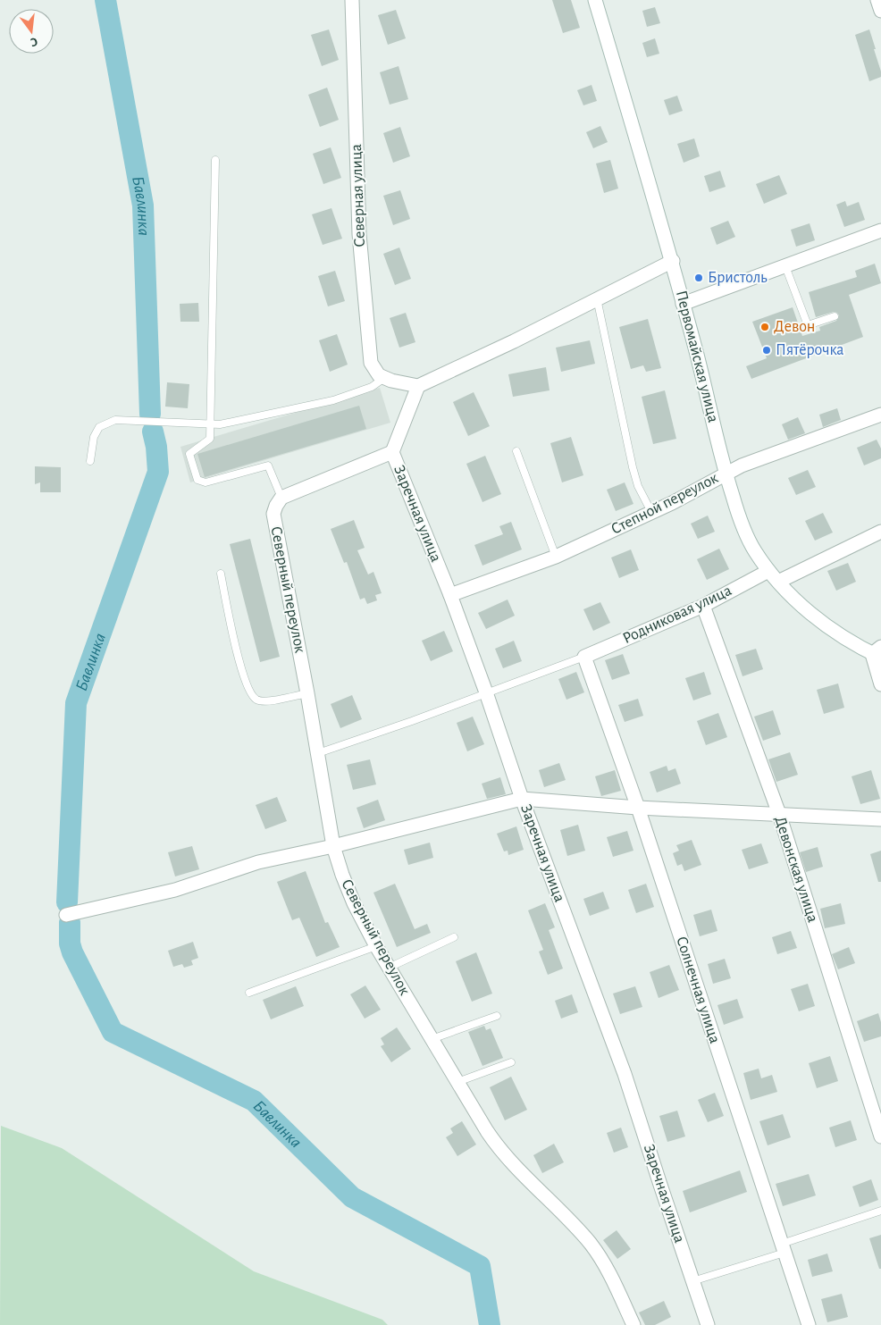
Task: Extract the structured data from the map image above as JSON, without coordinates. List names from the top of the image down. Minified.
{"streets":{"street":["Северная улица","Первомайская улица","Степной переулок","Заречная улица","Северный переулок","Родниковая улица","Девонская улица","Солнечная улица"]},"crossings":[["Первомайская улица","Степной переулок"],["Первомайская улица","Родниковая улица"],["Степной переулок","Заречная улица"],["Родниковая улица","Девонская улица"],["Родниковая улица","Солнечная улица"]],"water":["Бавлинка"],"places":["Бристоль","Девон","Пятёрочка"],"north":"bottom"}
